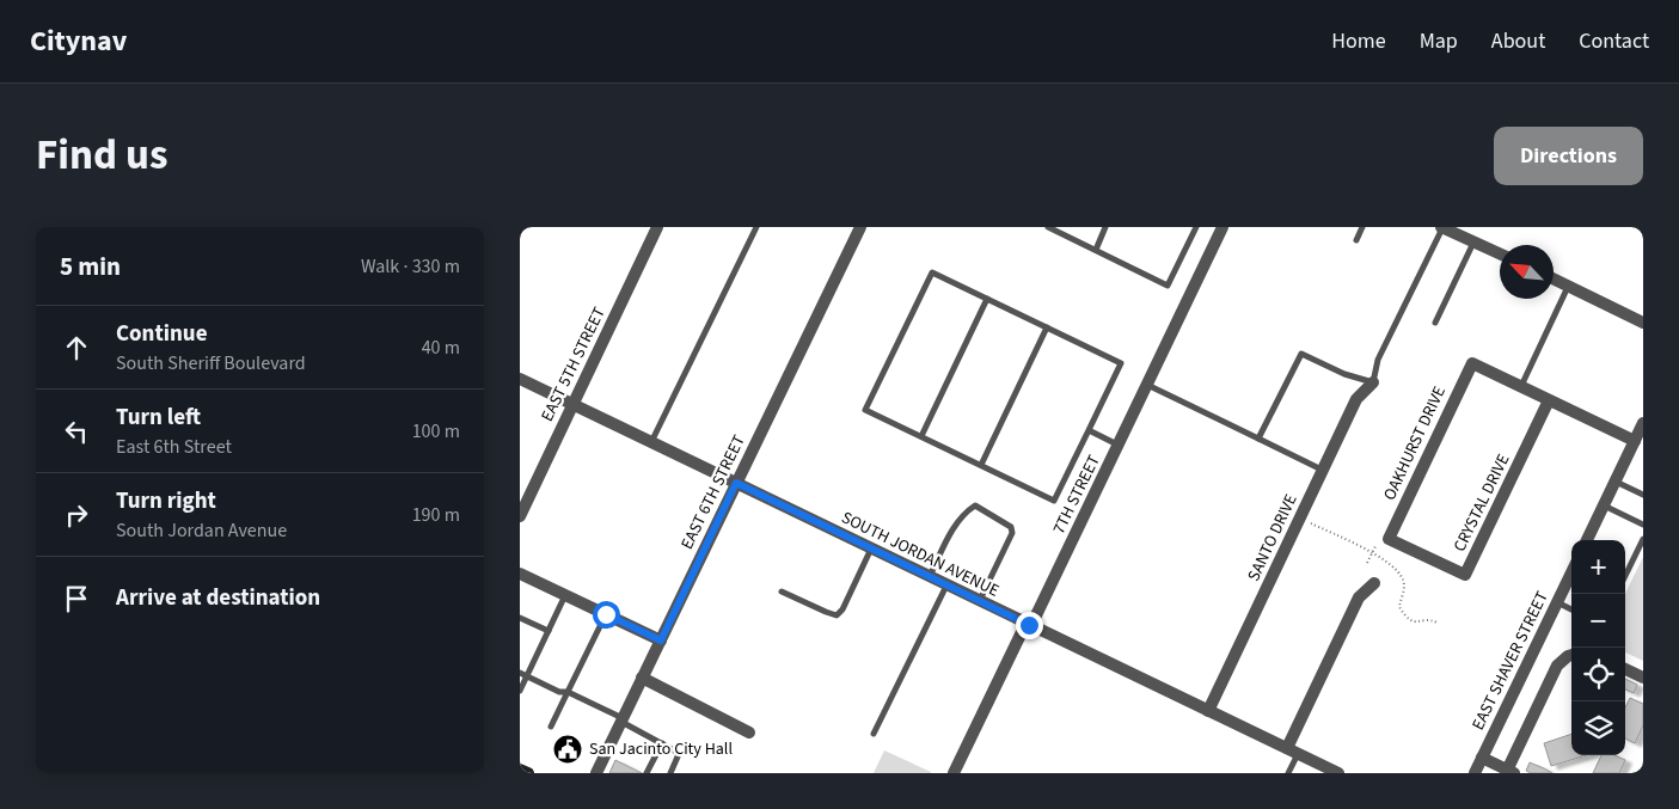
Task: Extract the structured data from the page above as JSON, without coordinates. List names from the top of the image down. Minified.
{"streets":{"street":["EAST 5TH STREET","OAKHURST DRIVE","EAST 6TH STREET","7TH STREET","CRYSTAL DRIVE","SANTO DRIVE","SOUTH JORDAN AVENUE","EAST SHAVER STREET"]},"crossings":[["EAST 5TH STREET","SOUTH JORDAN AVENUE"],["OAKHURST DRIVE","CRYSTAL DRIVE"],["EAST 6TH STREET","SOUTH JORDAN AVENUE"],["7TH STREET","SOUTH JORDAN AVENUE"],["SANTO DRIVE","SOUTH JORDAN AVENUE"]],"places":{"public building":["San Jacinto City Hall"]},"north":"top left","page":{"header":"Citynav","nav":["Home","Map","About","Contact"],"title":"Find us","buttons":"Directions","heading":["5 min","Walk · 330 m"],"list":[["Continue","South Sheriff Boulevard","40 m"],["Turn left","East 6th Street","100 m"],["Turn right","South Jordan Avenue","190 m"],"Arrive at destination"],"map_buttons":["+","−"]}}
